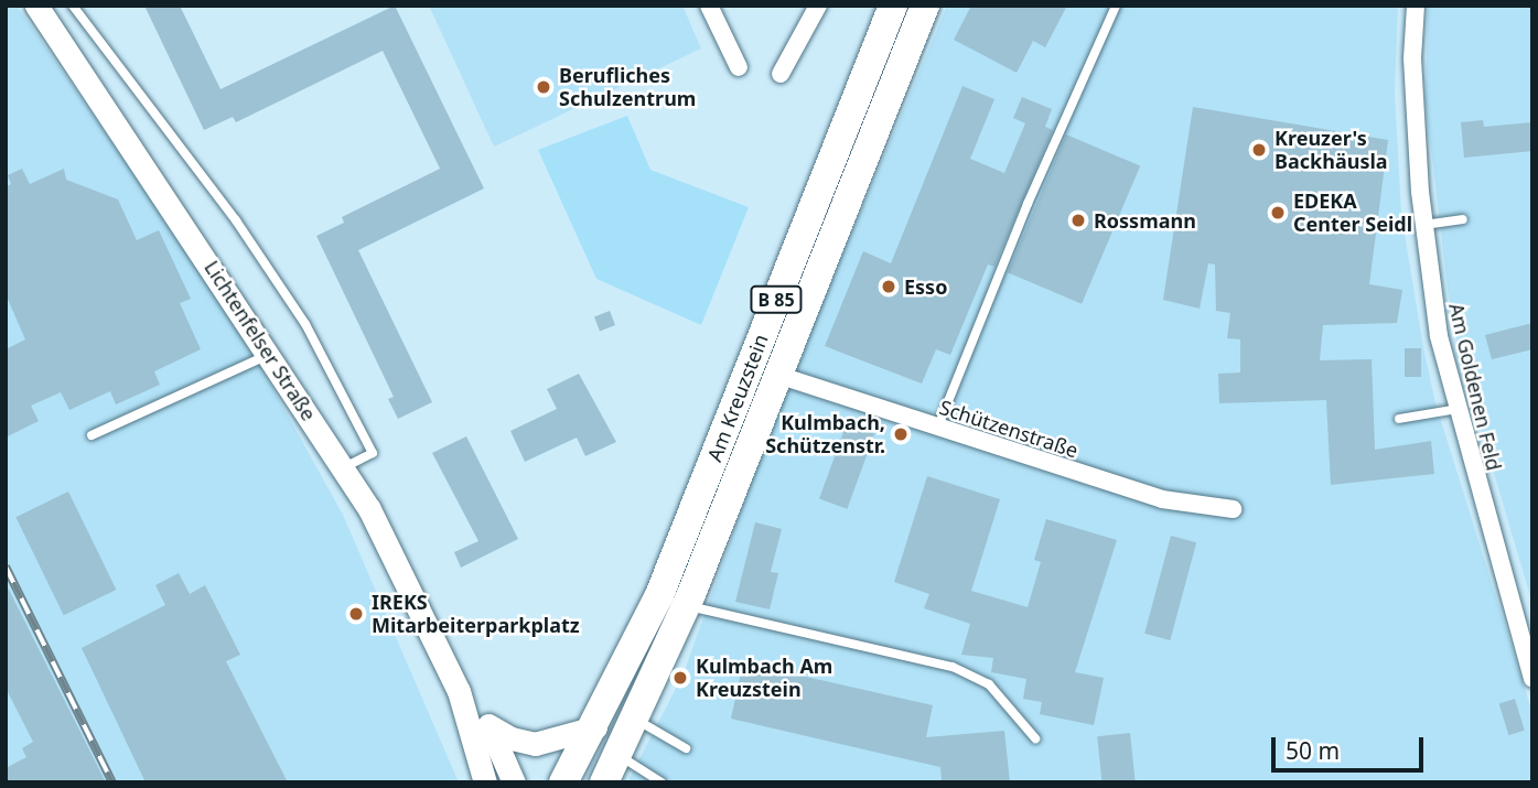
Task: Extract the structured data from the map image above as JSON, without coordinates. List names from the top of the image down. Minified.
{"streets":{"main road":["B 85","Am Kreuzstein"],"street":["Lichtenfelser Straße","Am Goldenen Feld","Schützenstraße"]},"crossings":[["Am Kreuzstein","Schützenstraße"]],"places":["Berufliches Schulzentrum","Kreuzer's Backhäusla","EDEKA Center Seidl","Rossmann","Esso","Kulmbach, Schützenstr.","IREKS Mitarbeiterparkplatz","Kulmbach Am Kreuzstein"],"scale_bar":"50 m"}
